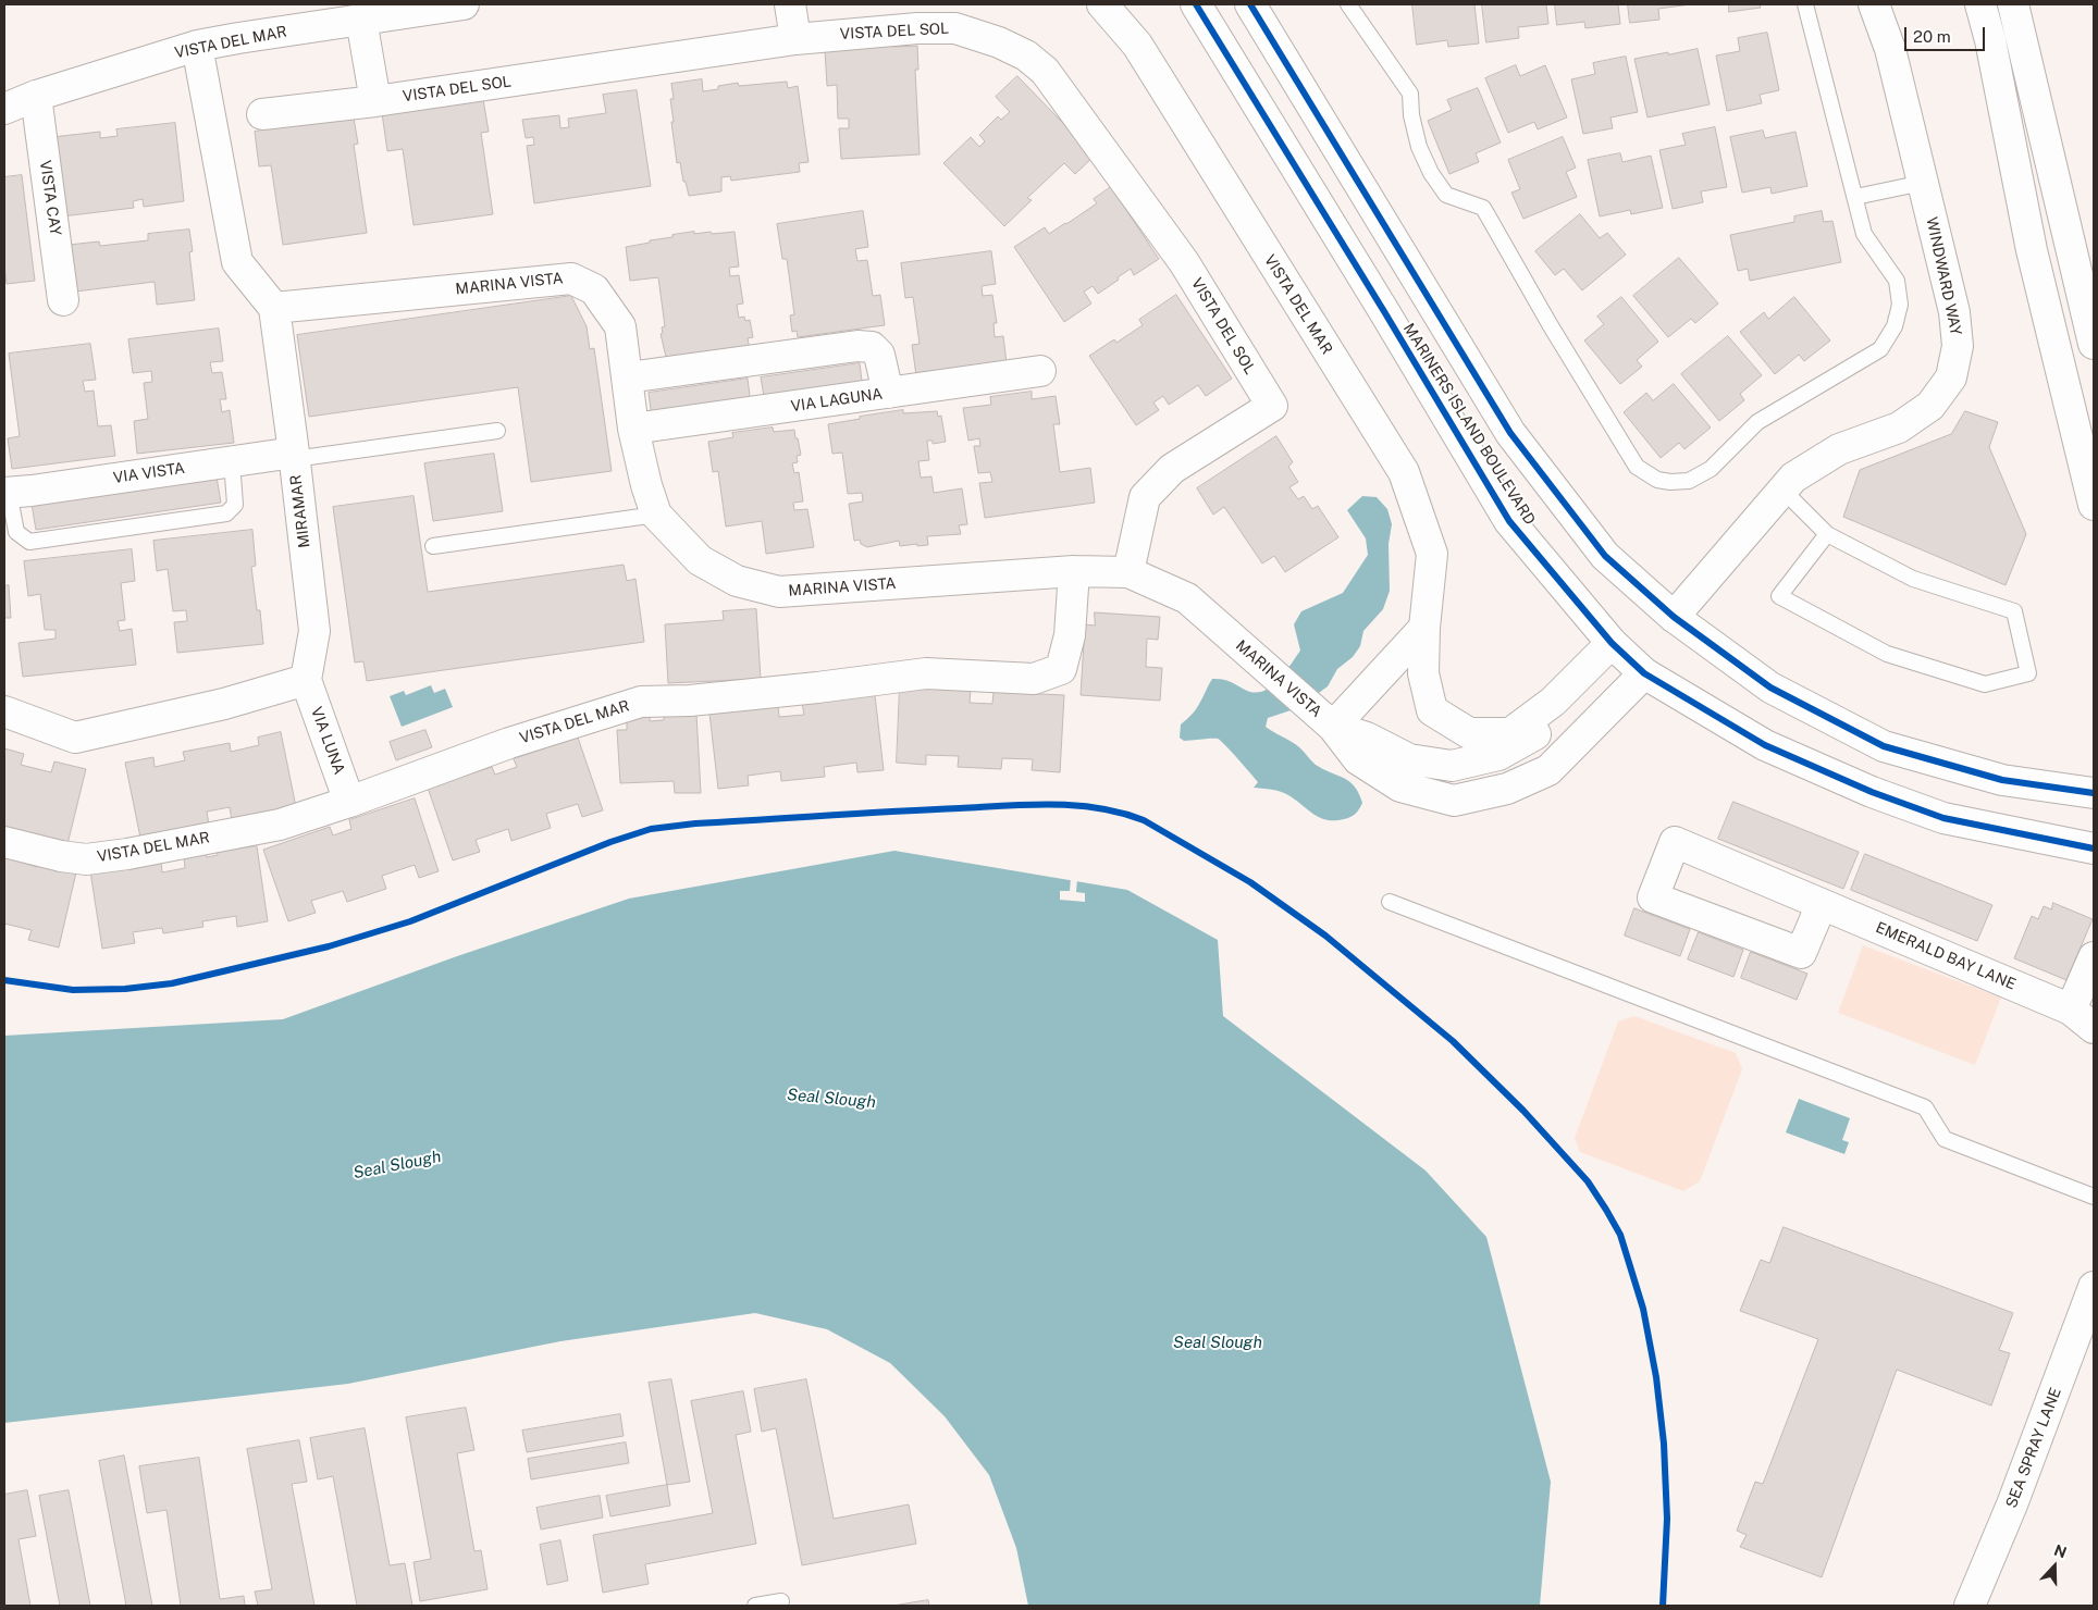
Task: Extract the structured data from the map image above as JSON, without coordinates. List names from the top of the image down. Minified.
{"streets":{"main road":["VISTA DEL SOL","VISTA DEL MAR","VISTA CAY","WINDWARD WAY","MARINA VISTA","VIA LAGUNA","MARINERS ISLAND BOULEVARD","VIA VISTA","MIRAMAR","VIA LUNA","EMERALD BAY LANE","SEA SPRAY LANE"]},"crossings":[["VISTA DEL SOL","MARINA VISTA"],["VISTA DEL MAR","VISTA CAY"],["VISTA DEL MAR","MARINA VISTA"],["VISTA DEL MAR","MARINERS ISLAND BOULEVARD"],["VISTA DEL MAR","VIA LUNA"],["WINDWARD WAY","MARINERS ISLAND BOULEVARD"],["MARINA VISTA","VIA LAGUNA"],["MARINA VISTA","MARINERS ISLAND BOULEVARD"],["MARINA VISTA","MIRAMAR"],["VIA VISTA","MIRAMAR"],["MIRAMAR","VIA LUNA"]],"water":["Seal Slough"],"scale_bar":"20 m","north":"top"}
